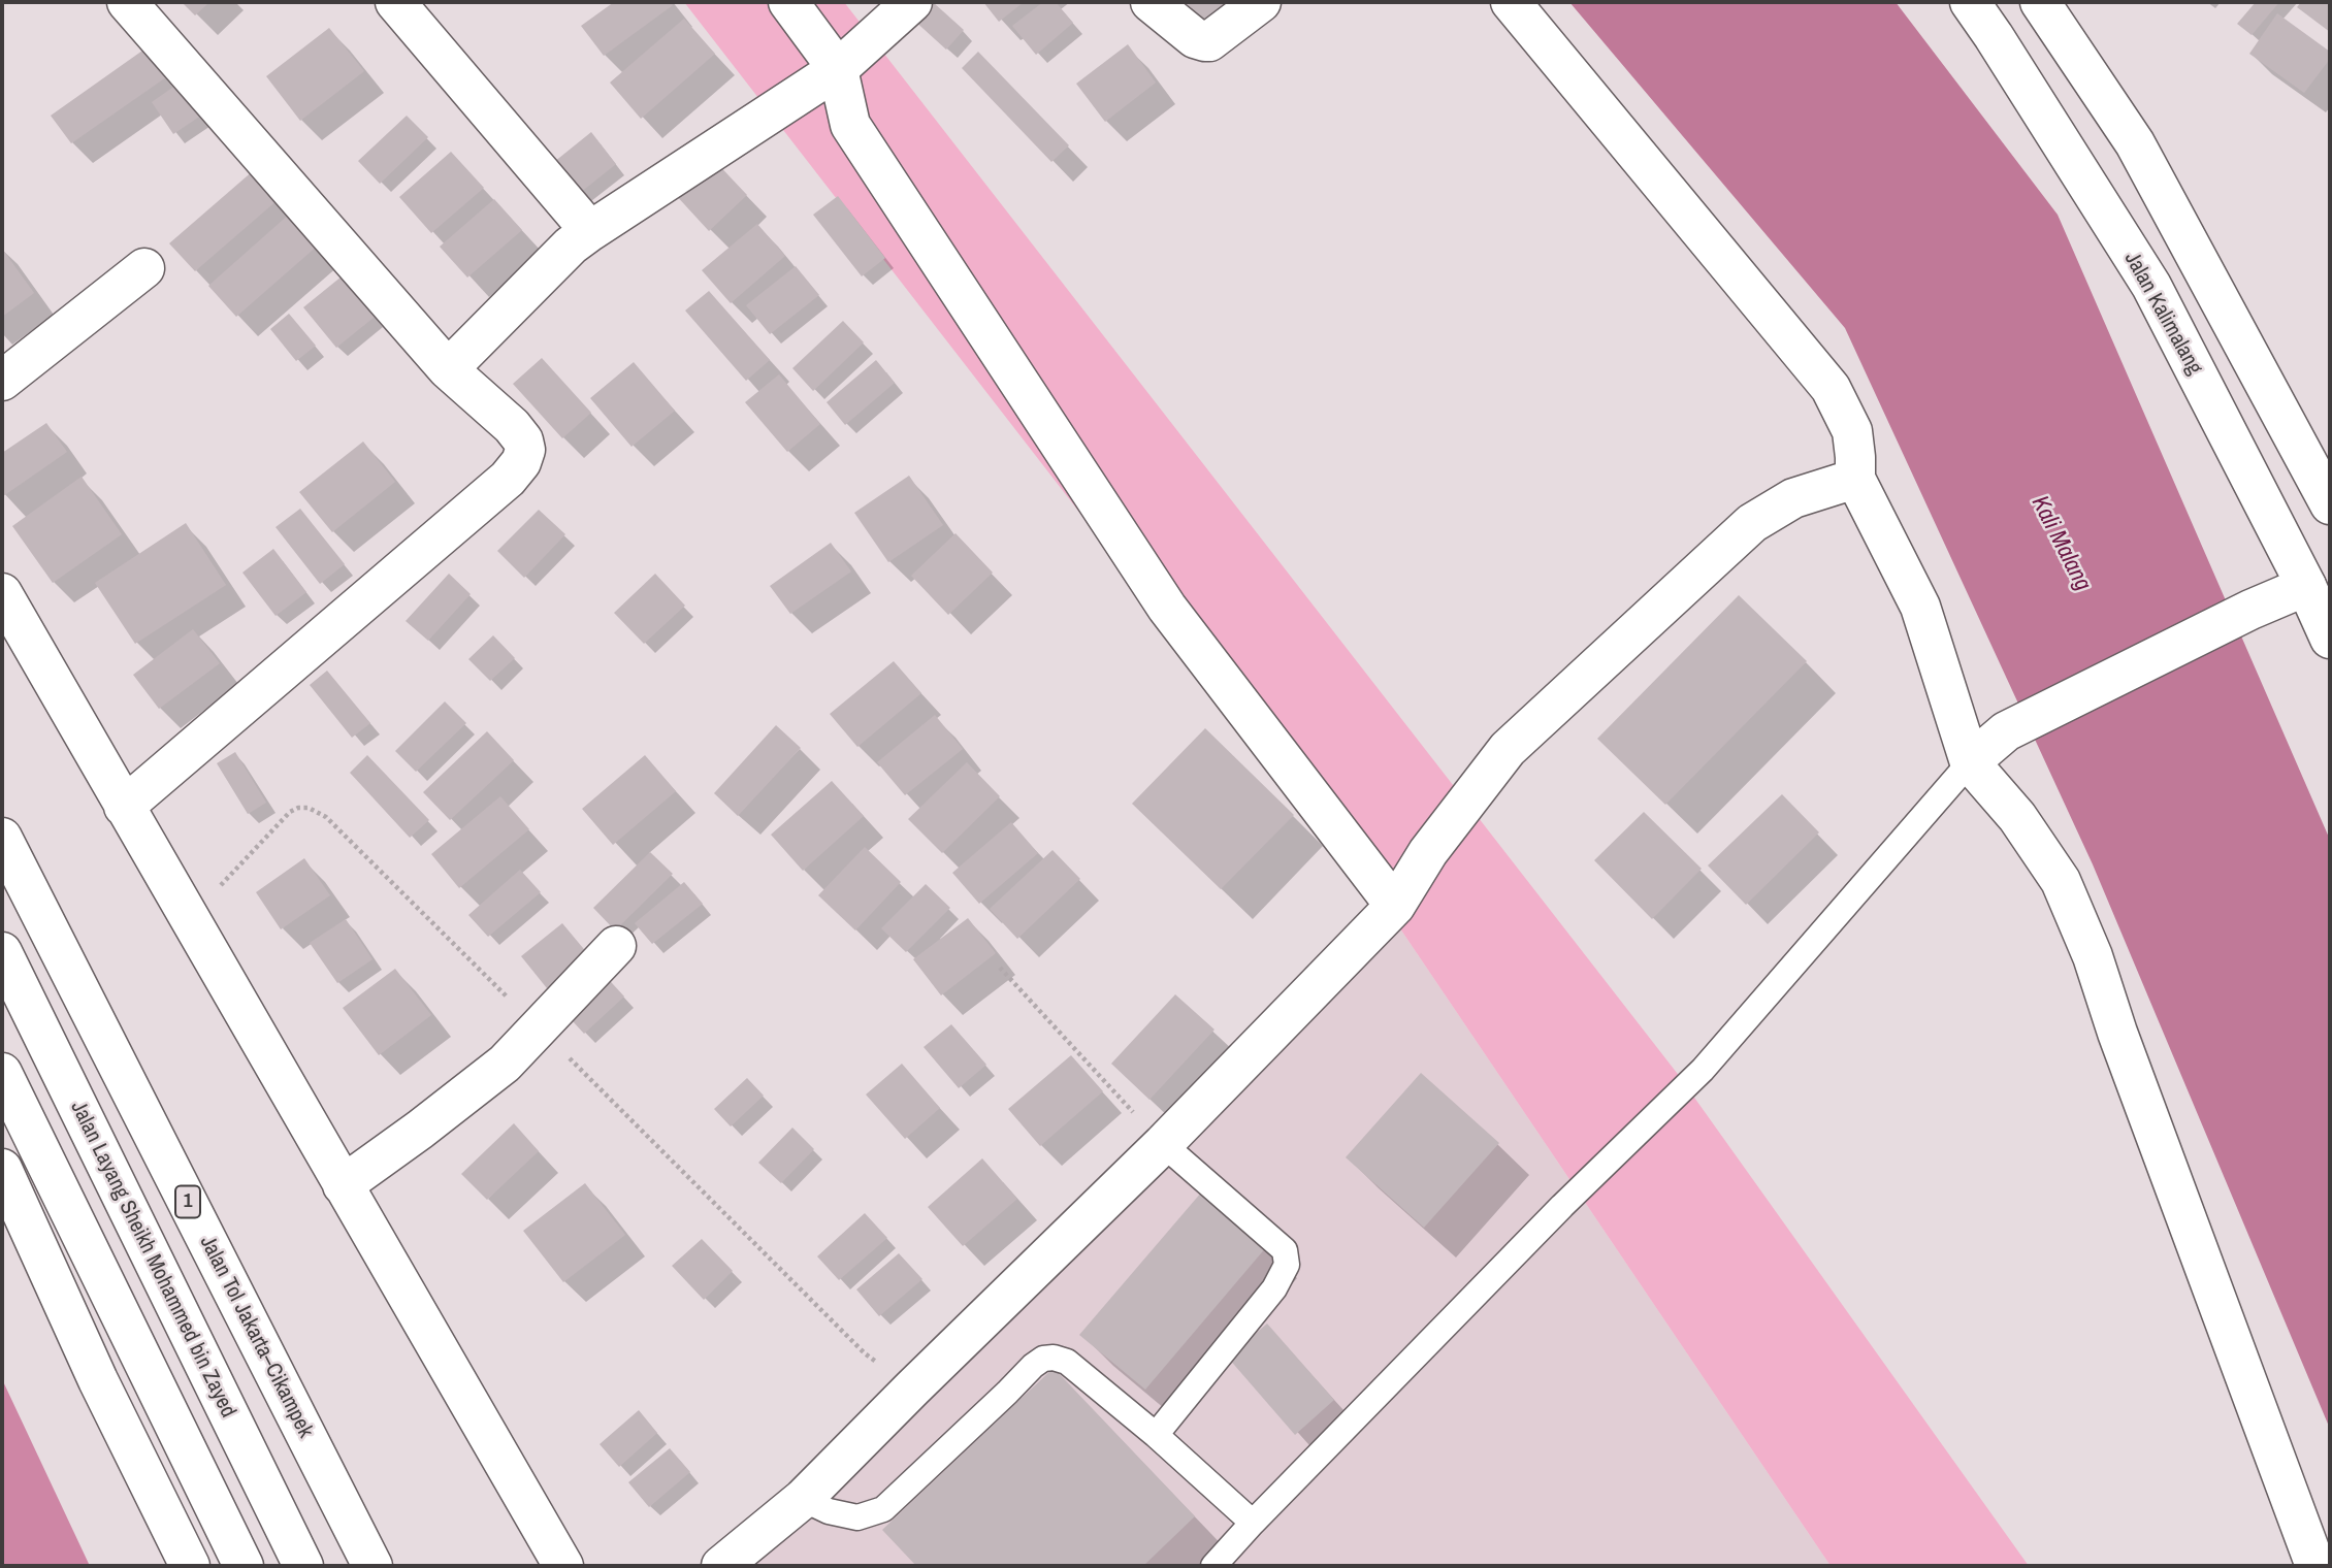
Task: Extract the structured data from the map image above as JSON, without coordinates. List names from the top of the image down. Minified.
{"streets":{"main road":["Jalan Kalimalang","1","Jalan Layang Sheikh Mohammed bin Zayed","Jalan Tol Jakarta–Cikampek"]},"water":["Kali Malang"]}
